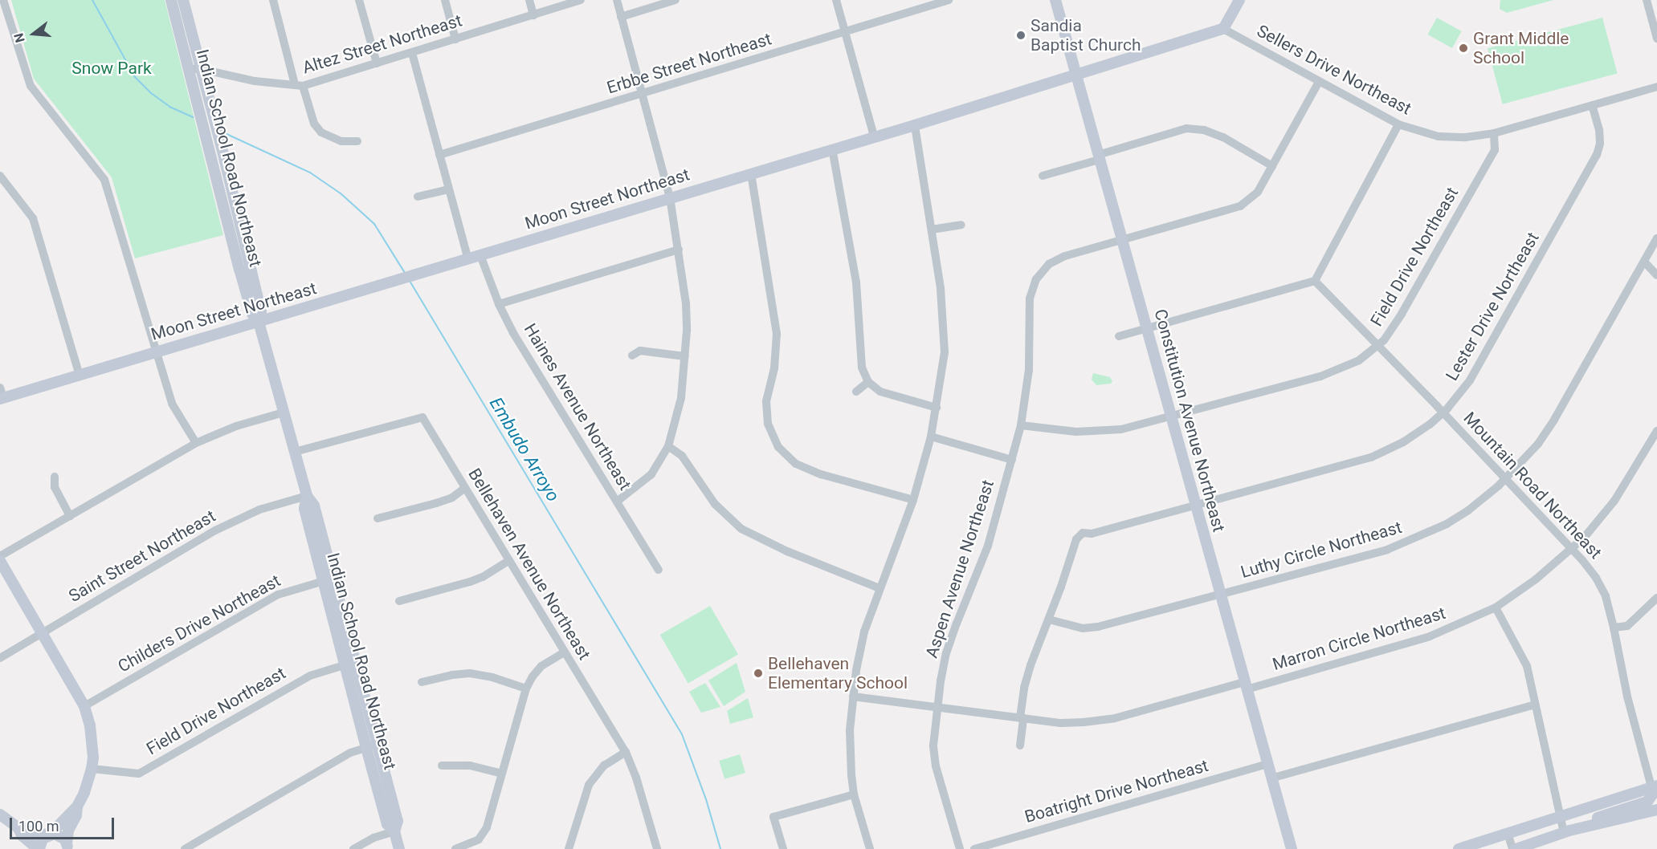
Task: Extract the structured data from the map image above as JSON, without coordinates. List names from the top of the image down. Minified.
{"streets":{"street":["Altez Street Northeast","Erbbe Street Northeast","Sellers Drive Northeast","Indian School Road Northeast","Moon Street Northeast","Field Drive Northeast","Lester Drive Northeast","Haines Avenue Northeast","Constitution Avenue Northeast","Mountain Road Northeast","Luthy Circle Northeast","Saint Street Northeast","Bellehaven Avenue Northeast","Aspen Avenue Northeast","Childers Drive Northeast","Marron Circle Northeast","Boatright Drive Northeast"]},"crossings":[["Altez Street Northeast","Indian School Road Northeast"],["Sellers Drive Northeast","Moon Street Northeast"],["Sellers Drive Northeast","Field Drive Northeast"],["Sellers Drive Northeast","Lester Drive Northeast"],["Indian School Road Northeast","Moon Street Northeast"],["Indian School Road Northeast","Field Drive Northeast"],["Indian School Road Northeast","Saint Street Northeast"],["Indian School Road Northeast","Bellehaven Avenue Northeast"],["Indian School Road Northeast","Childers Drive Northeast"],["Moon Street Northeast","Haines Avenue Northeast"],["Moon Street Northeast","Constitution Avenue Northeast"],["Field Drive Northeast","Constitution Avenue Northeast"],["Field Drive Northeast","Mountain Road Northeast"],["Field Drive Northeast","Aspen Avenue Northeast"],["Lester Drive Northeast","Constitution Avenue Northeast"],["Lester Drive Northeast","Mountain Road Northeast"],["Lester Drive Northeast","Luthy Circle Northeast"],["Lester Drive Northeast","Marron Circle Northeast"],["Constitution Avenue Northeast","Luthy Circle Northeast"],["Constitution Avenue Northeast","Aspen Avenue Northeast"],["Constitution Avenue Northeast","Marron Circle Northeast"],["Constitution Avenue Northeast","Boatright Drive Northeast"],["Mountain Road Northeast","Luthy Circle Northeast"],["Mountain Road Northeast","Marron Circle Northeast"],["Aspen Avenue Northeast","Marron Circle Northeast"]],"water":["Embudo Arroyo"],"parks":["Snow Park"],"places":["Sandia Baptist Church","Grant Middle School","Bellehaven Elementary School"],"scale_bar":"100 m","north":"left"}
